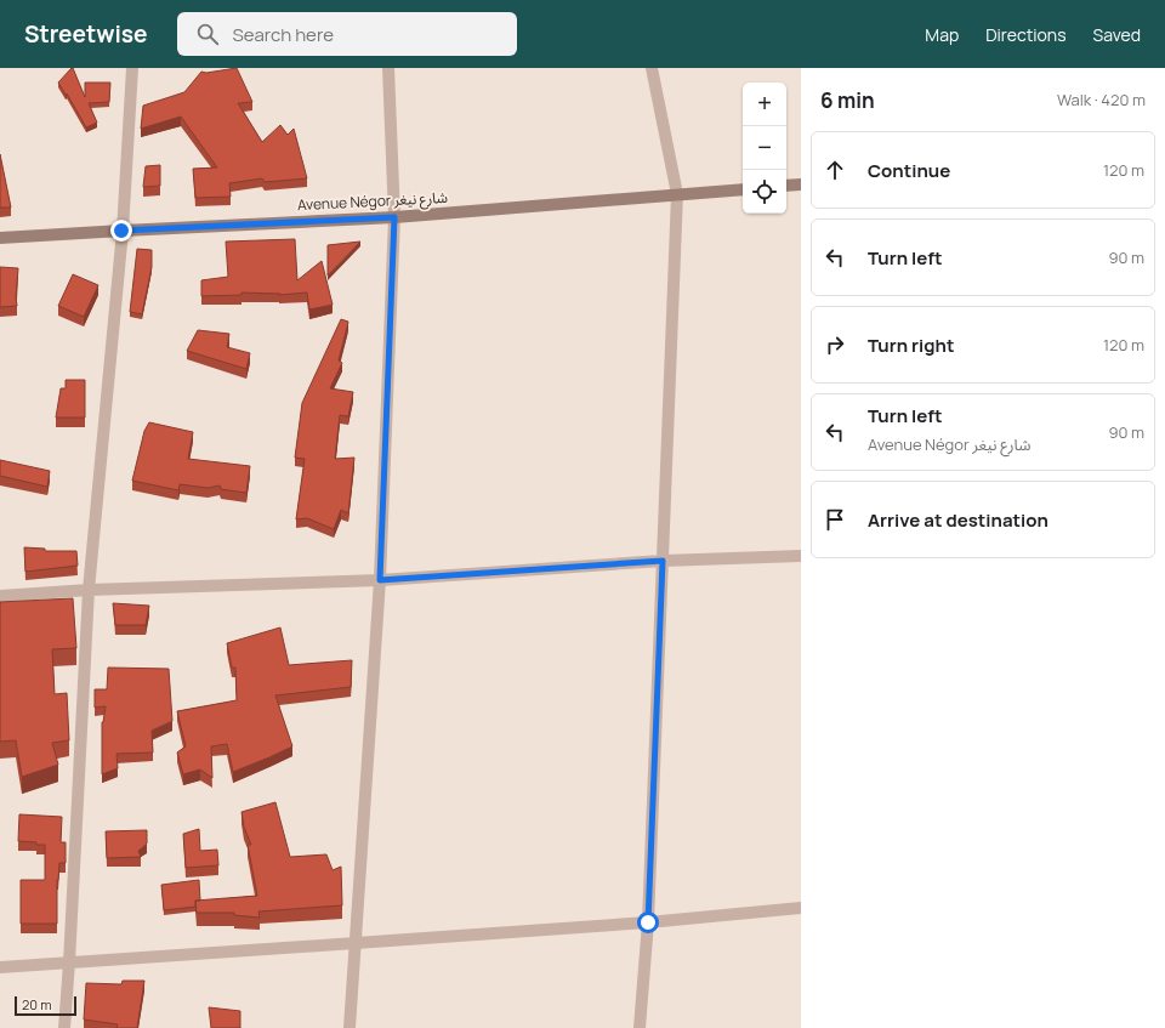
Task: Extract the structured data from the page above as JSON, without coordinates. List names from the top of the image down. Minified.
{"streets":{"main road":["Avenue Négor شارع نيغر"]},"scale_bar":"20 m","page":{"header":"Streetwise","search":"Search here","nav":["Map","Directions","Saved"],"heading":["6 min","Walk · 420 m"],"map_buttons":["+","−"],"list":[["Continue","120 m"],["Turn left","90 m"],["Turn right","120 m"],["Turn left","Avenue Négor شارع نيغر","90 m"],"Arrive at destination"],"scale":"20 m"}}
